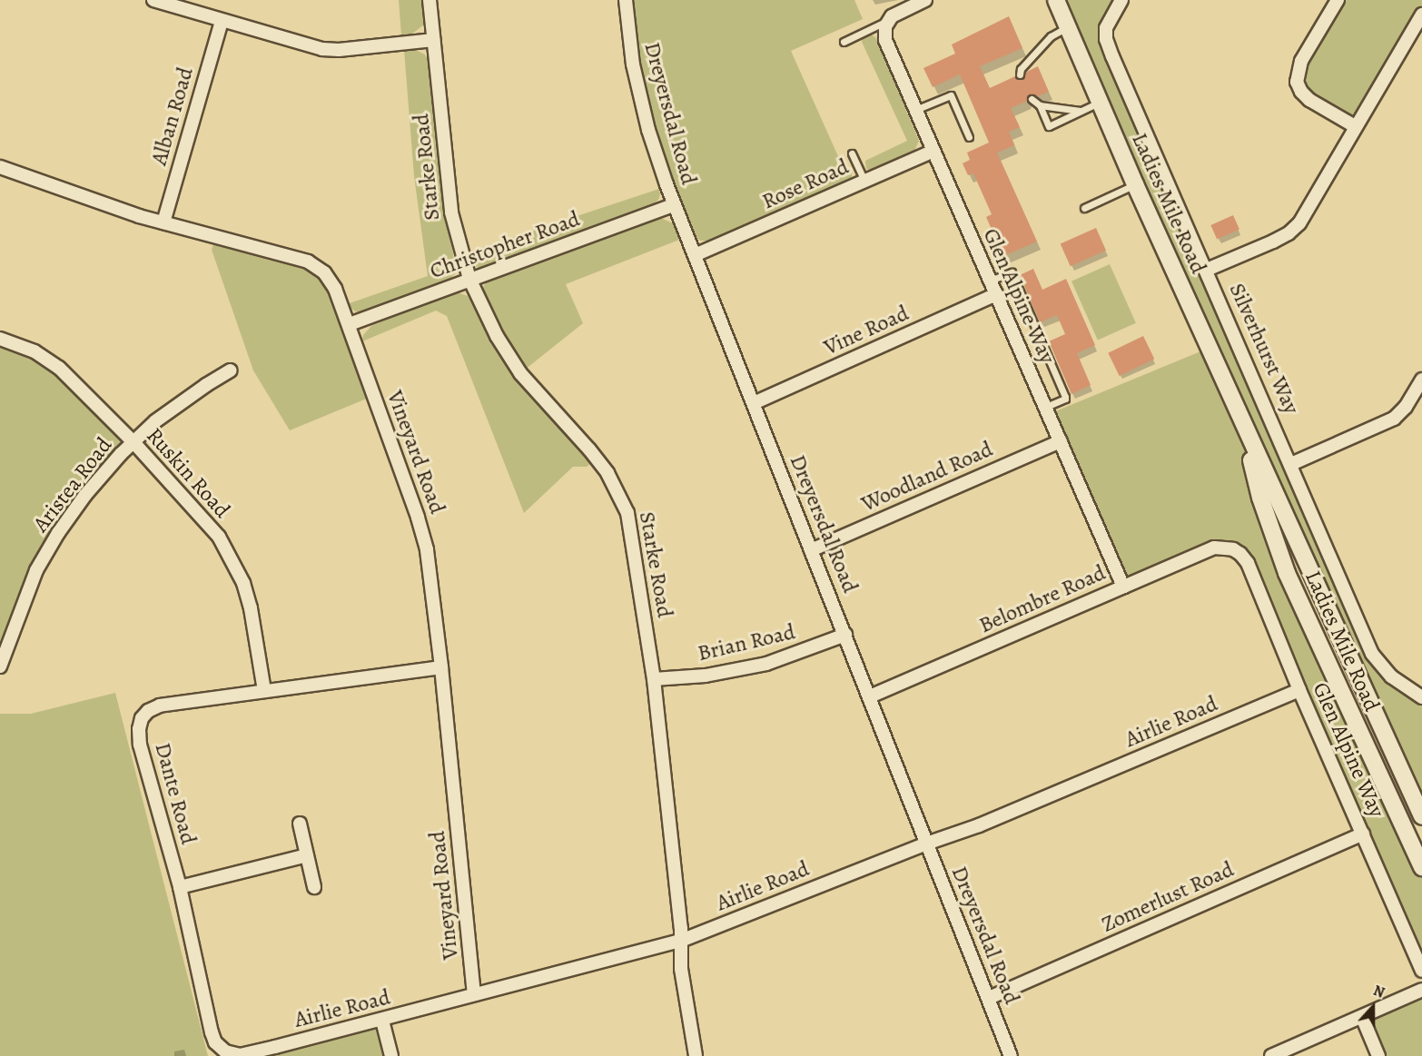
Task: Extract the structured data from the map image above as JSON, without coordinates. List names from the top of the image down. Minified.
{"streets":{"main road":["Ladies Mile Road"],"street":["Dreyersdal Road","Alban Road","Starke Road","Rose Road","Christopher Road","Glen Alpine Way","Vine Road","Silverhurst Way","Vineyard Road","Ruskin Road","Woodland Road","Aristea Road","Belombre Road","Brian Road","Airlie Road","Dante Road","Zomerlust Road"]},"crossings":[["Dreyersdal Road","Rose Road"],["Dreyersdal Road","Christopher Road"],["Dreyersdal Road","Vine Road"],["Dreyersdal Road","Woodland Road"],["Dreyersdal Road","Belombre Road"],["Dreyersdal Road","Brian Road"],["Dreyersdal Road","Airlie Road"],["Dreyersdal Road","Zomerlust Road"],["Alban Road","Vineyard Road"],["Starke Road","Christopher Road"],["Starke Road","Brian Road"],["Starke Road","Airlie Road"],["Rose Road","Glen Alpine Way"],["Christopher Road","Vineyard Road"],["Glen Alpine Way","Vine Road"],["Glen Alpine Way","Woodland Road"],["Glen Alpine Way","Belombre Road"],["Glen Alpine Way","Airlie Road"],["Glen Alpine Way","Zomerlust Road"],["Vineyard Road","Airlie Road"],["Vineyard Road","Dante Road"],["Ruskin Road","Aristea Road"],["Ruskin Road","Dante Road"],["Airlie Road","Dante Road"]],"north":"top"}
